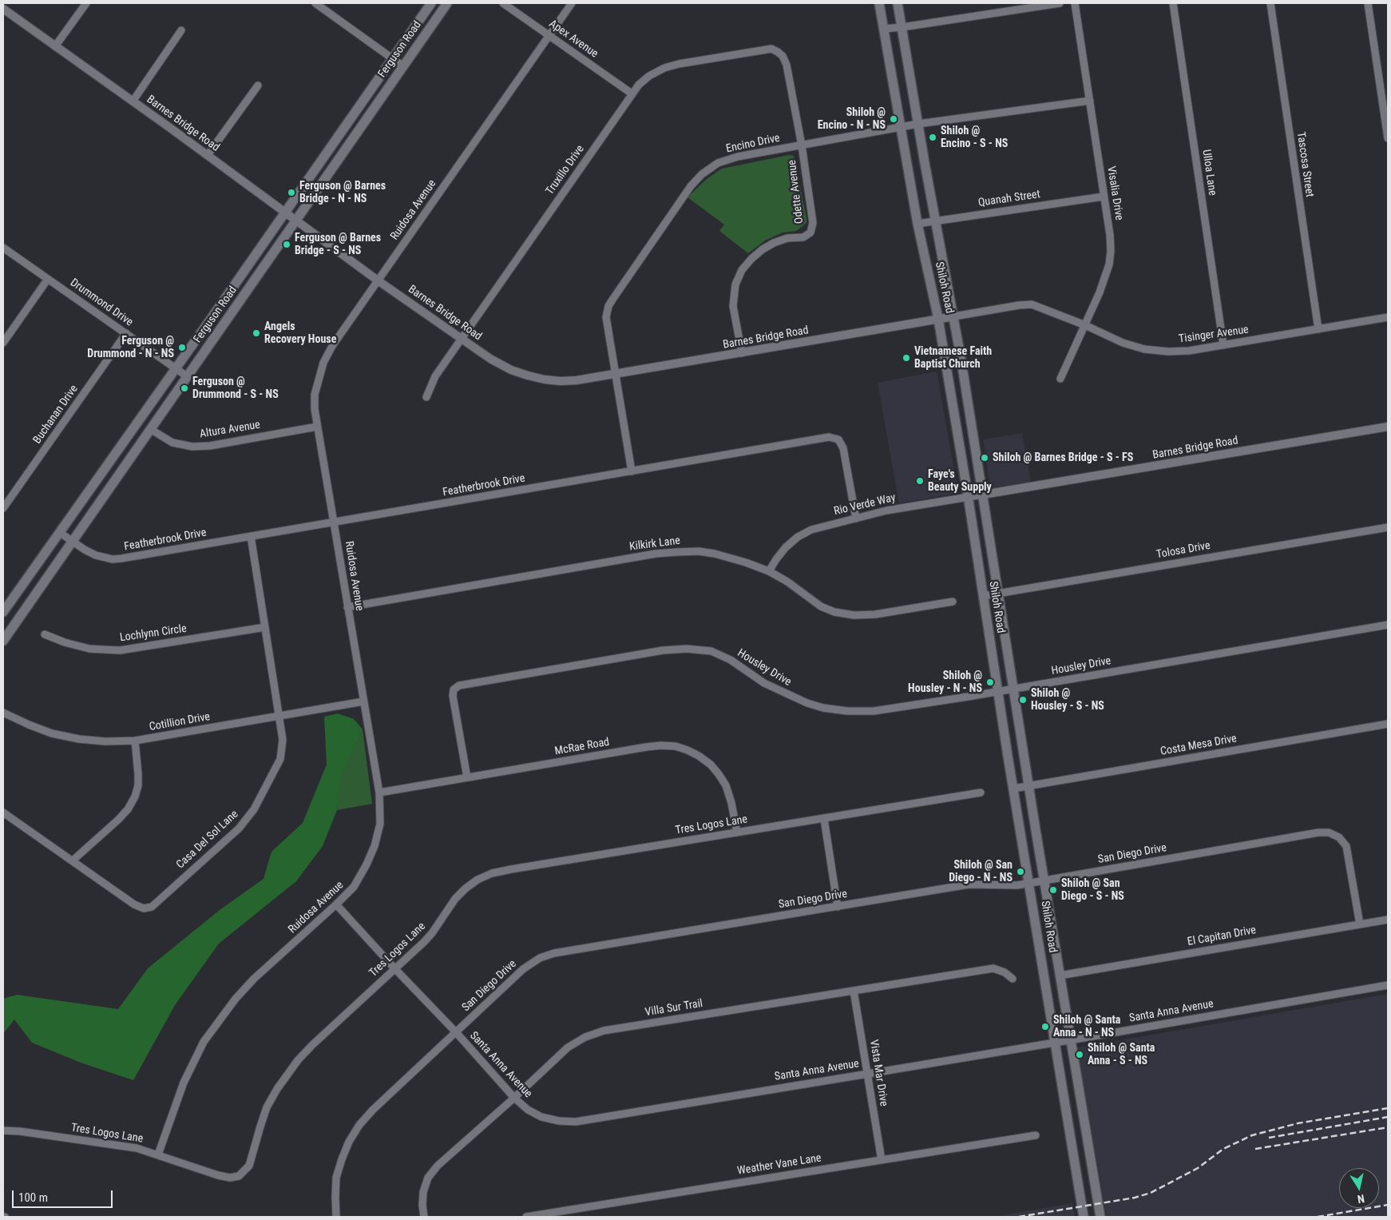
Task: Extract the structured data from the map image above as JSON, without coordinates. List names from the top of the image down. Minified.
{"streets":{"main road":["Ferguson Road","Shiloh Road"],"street":["Apex Avenue","Barnes Bridge Road","Encino Drive","Tascosa Street","Truxillo Drive","Ulloa Lane","Odette Avenue","Visalia Drive","Quanah Street","Ruidosa Avenue","Drummond Drive","Tisinger Avenue","Buchanan Drive","Altura Avenue","Featherbrook Drive","Rio Verde Way","Kilkirk Lane","Tolosa Drive","Lochlynn Circle","Housley Drive","Cotillion Drive","Costa Mesa Drive","McRae Road","Tres Logos Lane","Casa Del Sol Lane","San Diego Drive","El Capitan Drive","Villa Sur Trail","Santa Anna Avenue","Vista Mar Drive","Weather Vane Lane"]},"crossings":[["Apex Avenue","Truxillo Drive"],["Apex Avenue","Ruidosa Avenue"],["Ferguson Road","Barnes Bridge Road"],["Ferguson Road","Drummond Drive"],["Ferguson Road","Altura Avenue"],["Ferguson Road","Featherbrook Drive"],["Barnes Bridge Road","Encino Drive"],["Barnes Bridge Road","Truxillo Drive"],["Barnes Bridge Road","Odette Avenue"],["Barnes Bridge Road","Ruidosa Avenue"],["Barnes Bridge Road","Shiloh Road"],["Barnes Bridge Road","Tisinger Avenue"],["Barnes Bridge Road","Rio Verde Way"],["Encino Drive","Odette Avenue"],["Encino Drive","Visalia Drive"],["Encino Drive","Shiloh Road"],["Encino Drive","Featherbrook Drive"],["Tascosa Street","Tisinger Avenue"],["Truxillo Drive","Odette Avenue"],["Ulloa Lane","Tisinger Avenue"],["Visalia Drive","Quanah Street"],["Visalia Drive","Tisinger Avenue"],["Quanah Street","Shiloh Road"],["Ruidosa Avenue","Altura Avenue"],["Ruidosa Avenue","Featherbrook Drive"],["Ruidosa Avenue","Kilkirk Lane"],["Ruidosa Avenue","Cotillion Drive"],["Ruidosa Avenue","McRae Road"],["Ruidosa Avenue","Tres Logos Lane"],["Ruidosa Avenue","Santa Anna Avenue"],["Shiloh Road","Tisinger Avenue"],["Shiloh Road","Rio Verde Way"],["Shiloh Road","Tolosa Drive"],["Shiloh Road","Housley Drive"],["Shiloh Road","Costa Mesa Drive"],["Shiloh Road","San Diego Drive"],["Shiloh Road","El Capitan Drive"],["Shiloh Road","Santa Anna Avenue"],["Drummond Drive","Buchanan Drive"],["Featherbrook Drive","Rio Verde Way"],["Featherbrook Drive","Casa Del Sol Lane"],["Rio Verde Way","Kilkirk Lane"],["Lochlynn Circle","Casa Del Sol Lane"],["Housley Drive","McRae Road"],["Cotillion Drive","Casa Del Sol Lane"],["McRae Road","Tres Logos Lane"],["Tres Logos Lane","Santa Anna Avenue"],["San Diego Drive","El Capitan Drive"],["San Diego Drive","Santa Anna Avenue"],["Villa Sur Trail","Santa Anna Avenue"],["Villa Sur Trail","Vista Mar Drive"],["Santa Anna Avenue","Vista Mar Drive"],["Vista Mar Drive","Weather Vane Lane"]],"places":["Shiloh @ Encino - N - NS","Shiloh @ Encino - S - NS","Ferguson @ Barnes Bridge - N - NS","Ferguson @ Barnes Bridge - S - NS","Angels Recovery House","Ferguson @ Drummond - N - NS","Vietnamese Faith Baptist Church","Ferguson @ Drummond - S - NS","Shiloh @ Barnes Bridge - S - FS","Faye's Beauty Supply","Shiloh @ Housley - N - NS","Shiloh @ Housley - S - NS","Shiloh @ San Diego - N - NS","Shiloh @ San Diego - S - NS","Shiloh @ Santa Anna - N - NS","Shiloh @ Santa Anna - S - NS"],"scale_bar":"100 m","north":"bottom"}
